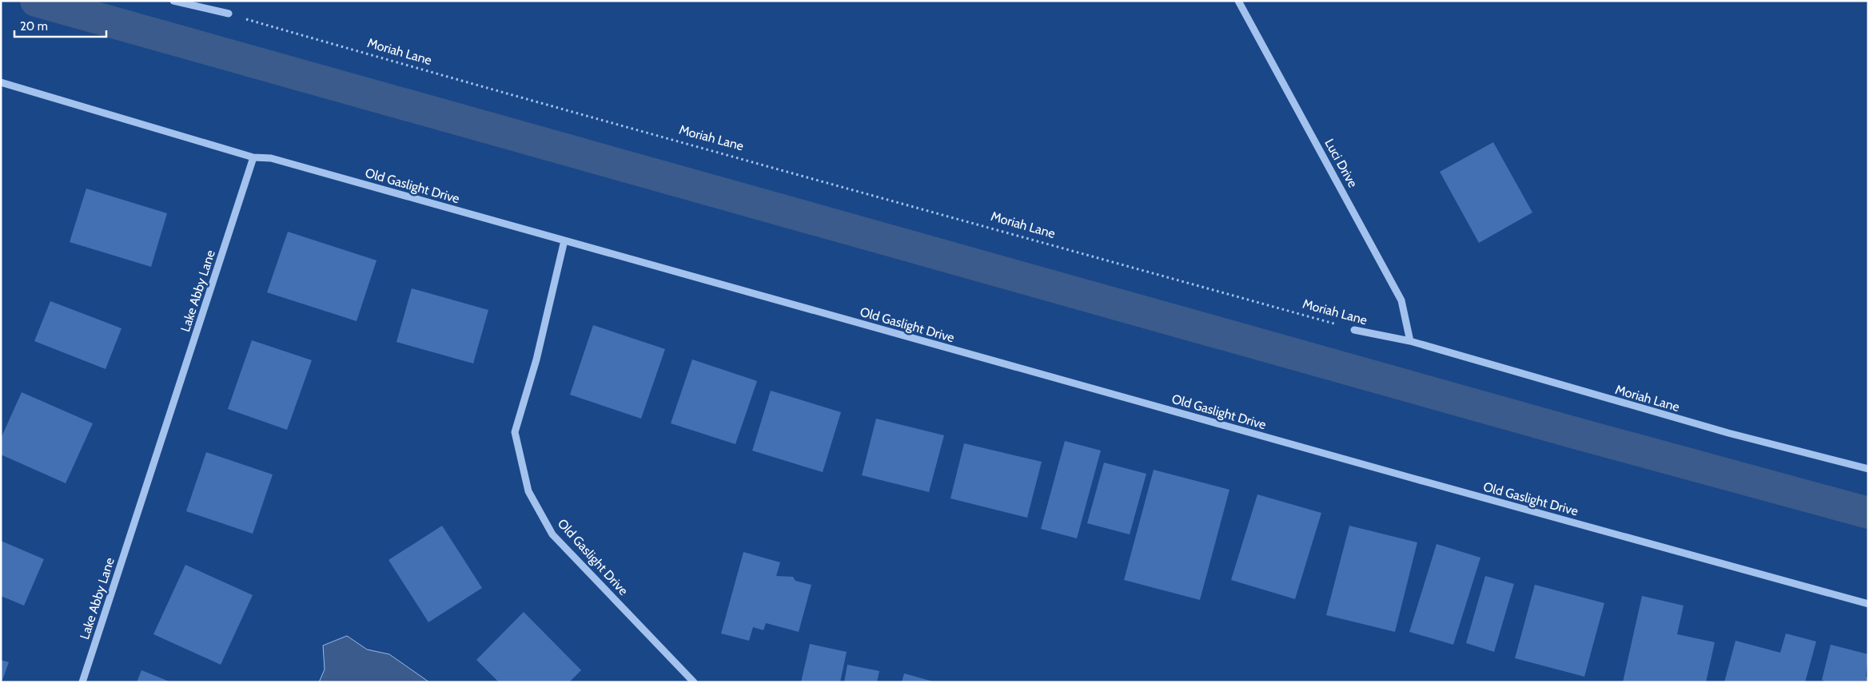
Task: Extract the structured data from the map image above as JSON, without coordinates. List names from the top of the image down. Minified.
{"streets":{"street":["Moriah Lane","Luci Drive","Old Gaslight Drive","Lake Abby Lane"]},"crossings":[["Moriah Lane","Luci Drive"],["Old Gaslight Drive","Lake Abby Lane"]],"scale_bar":"20 m"}
